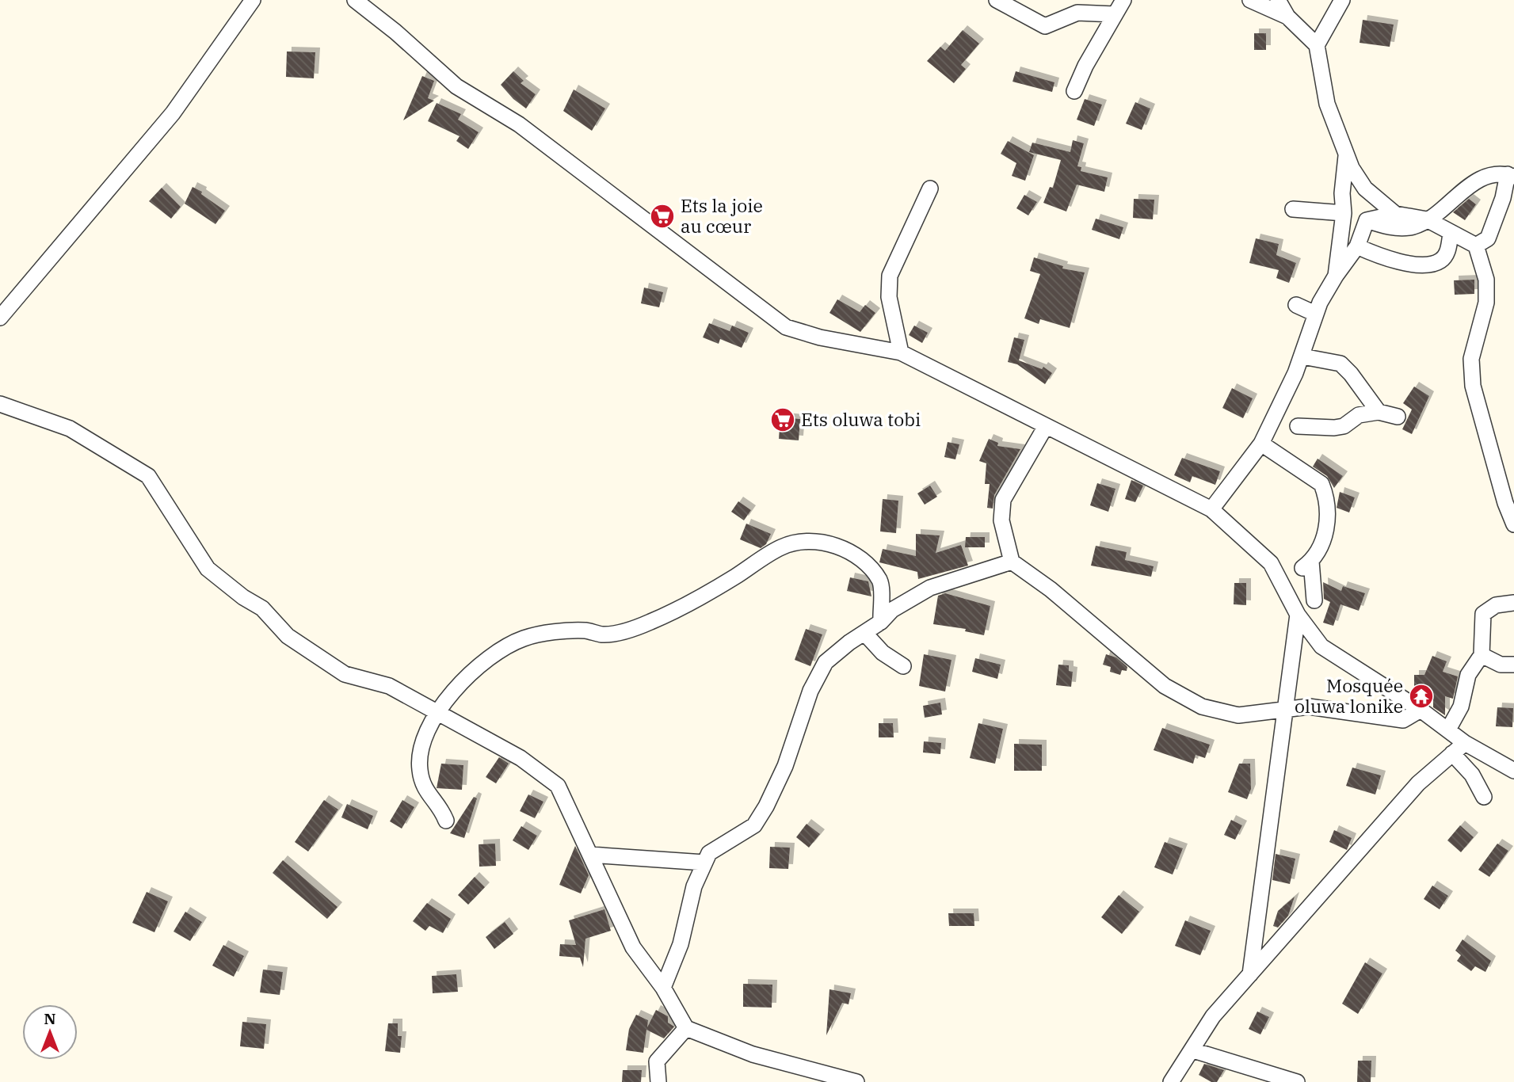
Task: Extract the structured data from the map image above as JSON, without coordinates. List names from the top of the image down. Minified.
{"places":{"supermarket":["Ets la joie au cœur","Ets oluwa tobi"],"temple":["Mosquée oluwa lonike"]},"north":"top"}
